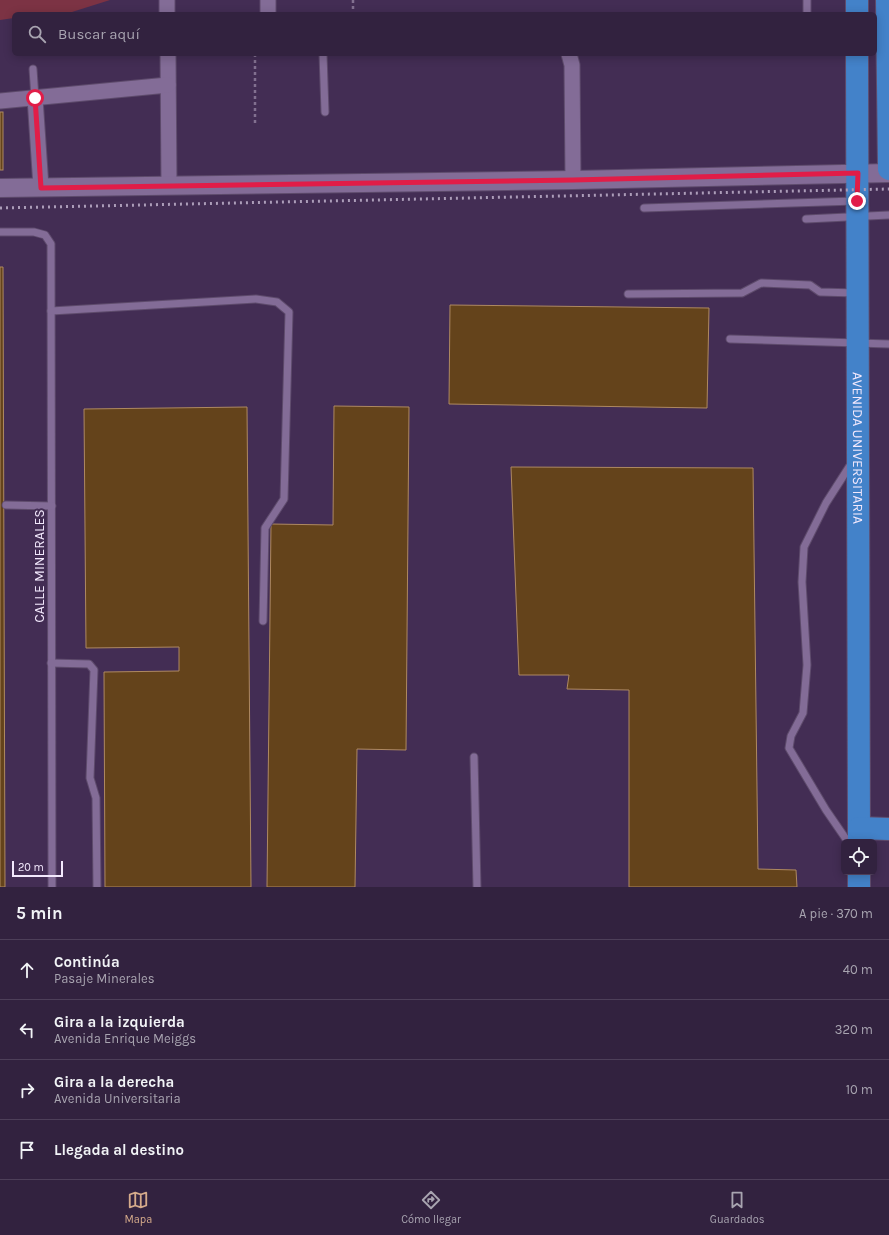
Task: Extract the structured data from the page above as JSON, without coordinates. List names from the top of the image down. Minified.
{"streets":{"main road":["AVENIDA UNIVERSITARIA"],"lane":["CALLE MINERALES"]},"scale_bar":"20 m","page":{"search":"Buscar aquí","scale":"20 m","heading":["5 min","A pie · 370 m"],"list":[["Continúa","Pasaje Minerales","40 m"],["Gira a la izquierda","Avenida Enrique Meiggs","320 m"],["Gira a la derecha","Avenida Universitaria","10 m"],"Llegada al destino"],"nav":["Mapa","Cómo llegar","Guardados"]}}
